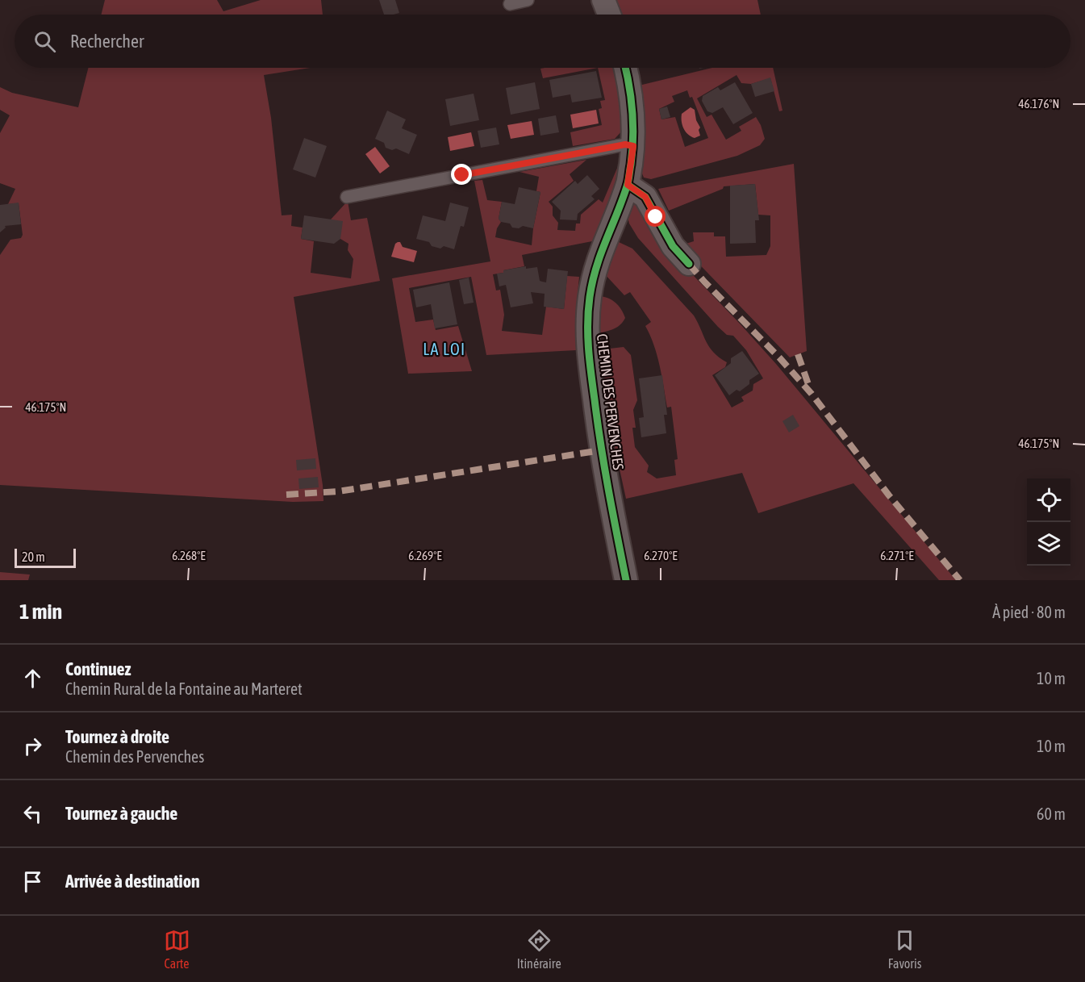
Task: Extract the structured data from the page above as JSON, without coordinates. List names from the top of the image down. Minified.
{"streets":{"street":["CHEMIN DES PERVENCHES"]},"districts":["LA LOI"],"scale_bar":"20 m","page":{"search":"Rechercher","scale":"20 m","heading":["1 min","À pied · 80 m"],"list":[["Continuez","Chemin Rural de la Fontaine au Marteret","10 m"],["Tournez à droite","Chemin des Pervenches","10 m"],["Tournez à gauche","60 m"],"Arrivée à destination"],"nav":["Carte","Itinéraire","Favoris"]},"coordinates":["46.176°N","46.175°N","6.268°E","6.269°E","6.270°E","6.271°E"]}
